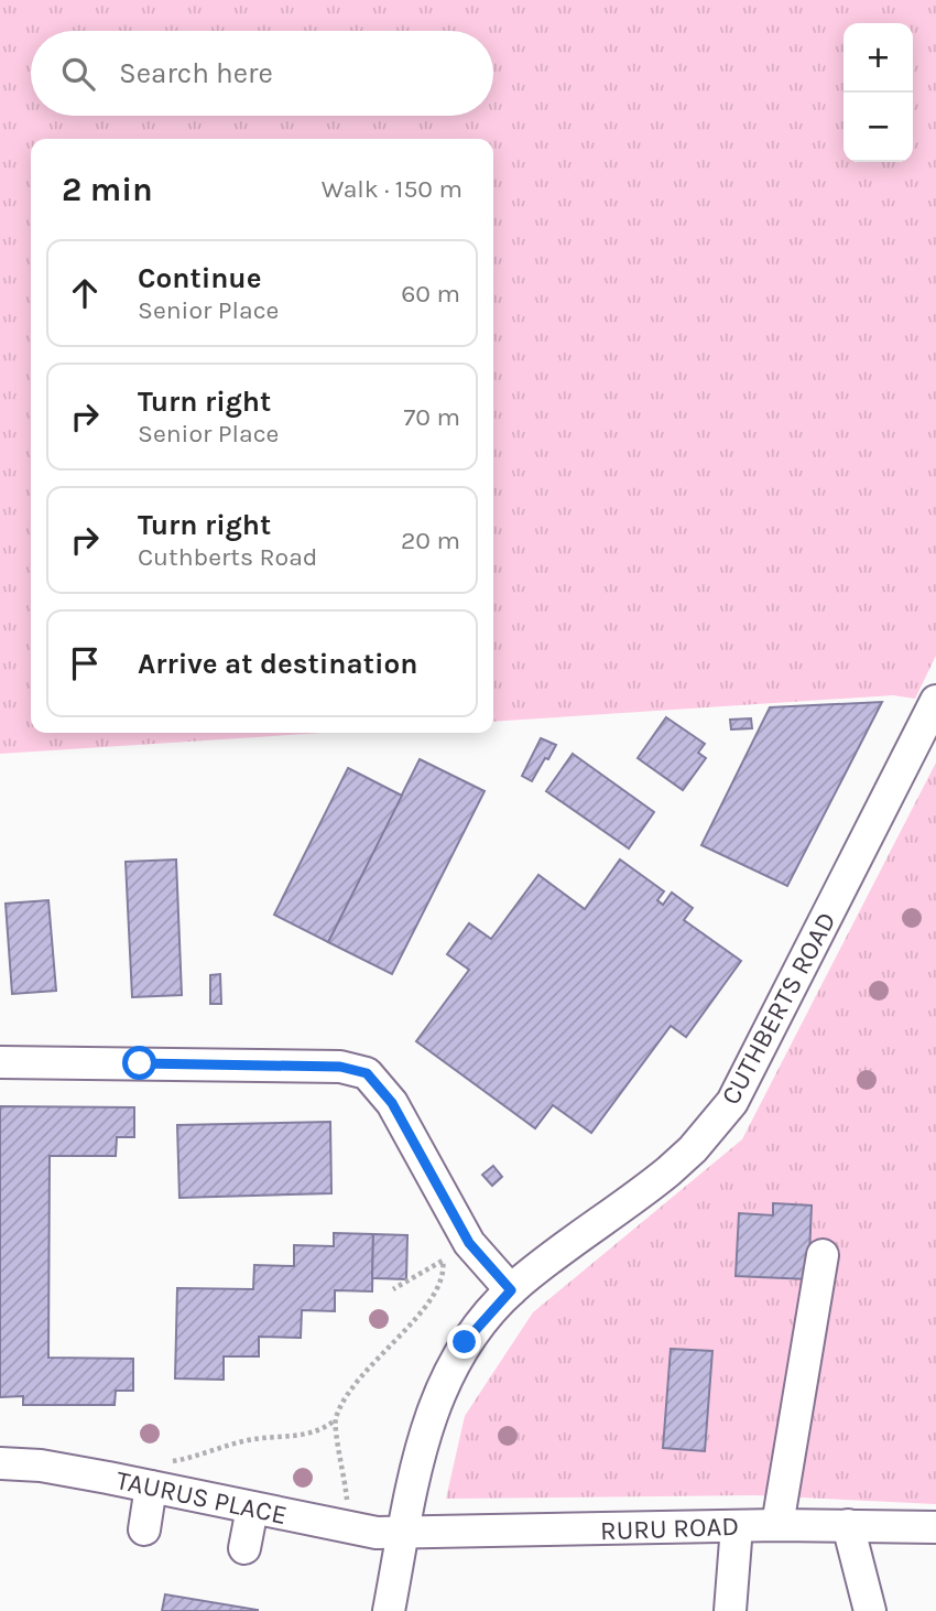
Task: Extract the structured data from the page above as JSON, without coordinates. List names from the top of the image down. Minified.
{"streets":{"street":["CUTHBERTS ROAD","TAURUS PLACE","RURU ROAD"]},"crossings":[["CUTHBERTS ROAD","TAURUS PLACE"],["CUTHBERTS ROAD","RURU ROAD"],["TAURUS PLACE","RURU ROAD"]],"page":{"map_buttons":["+","−"],"search":"Search here","heading":["2 min","Walk · 150 m"],"list":[["Continue","Senior Place","60 m"],["Turn right","Senior Place","70 m"],["Turn right","Cuthberts Road","20 m"],"Arrive at destination"]}}
